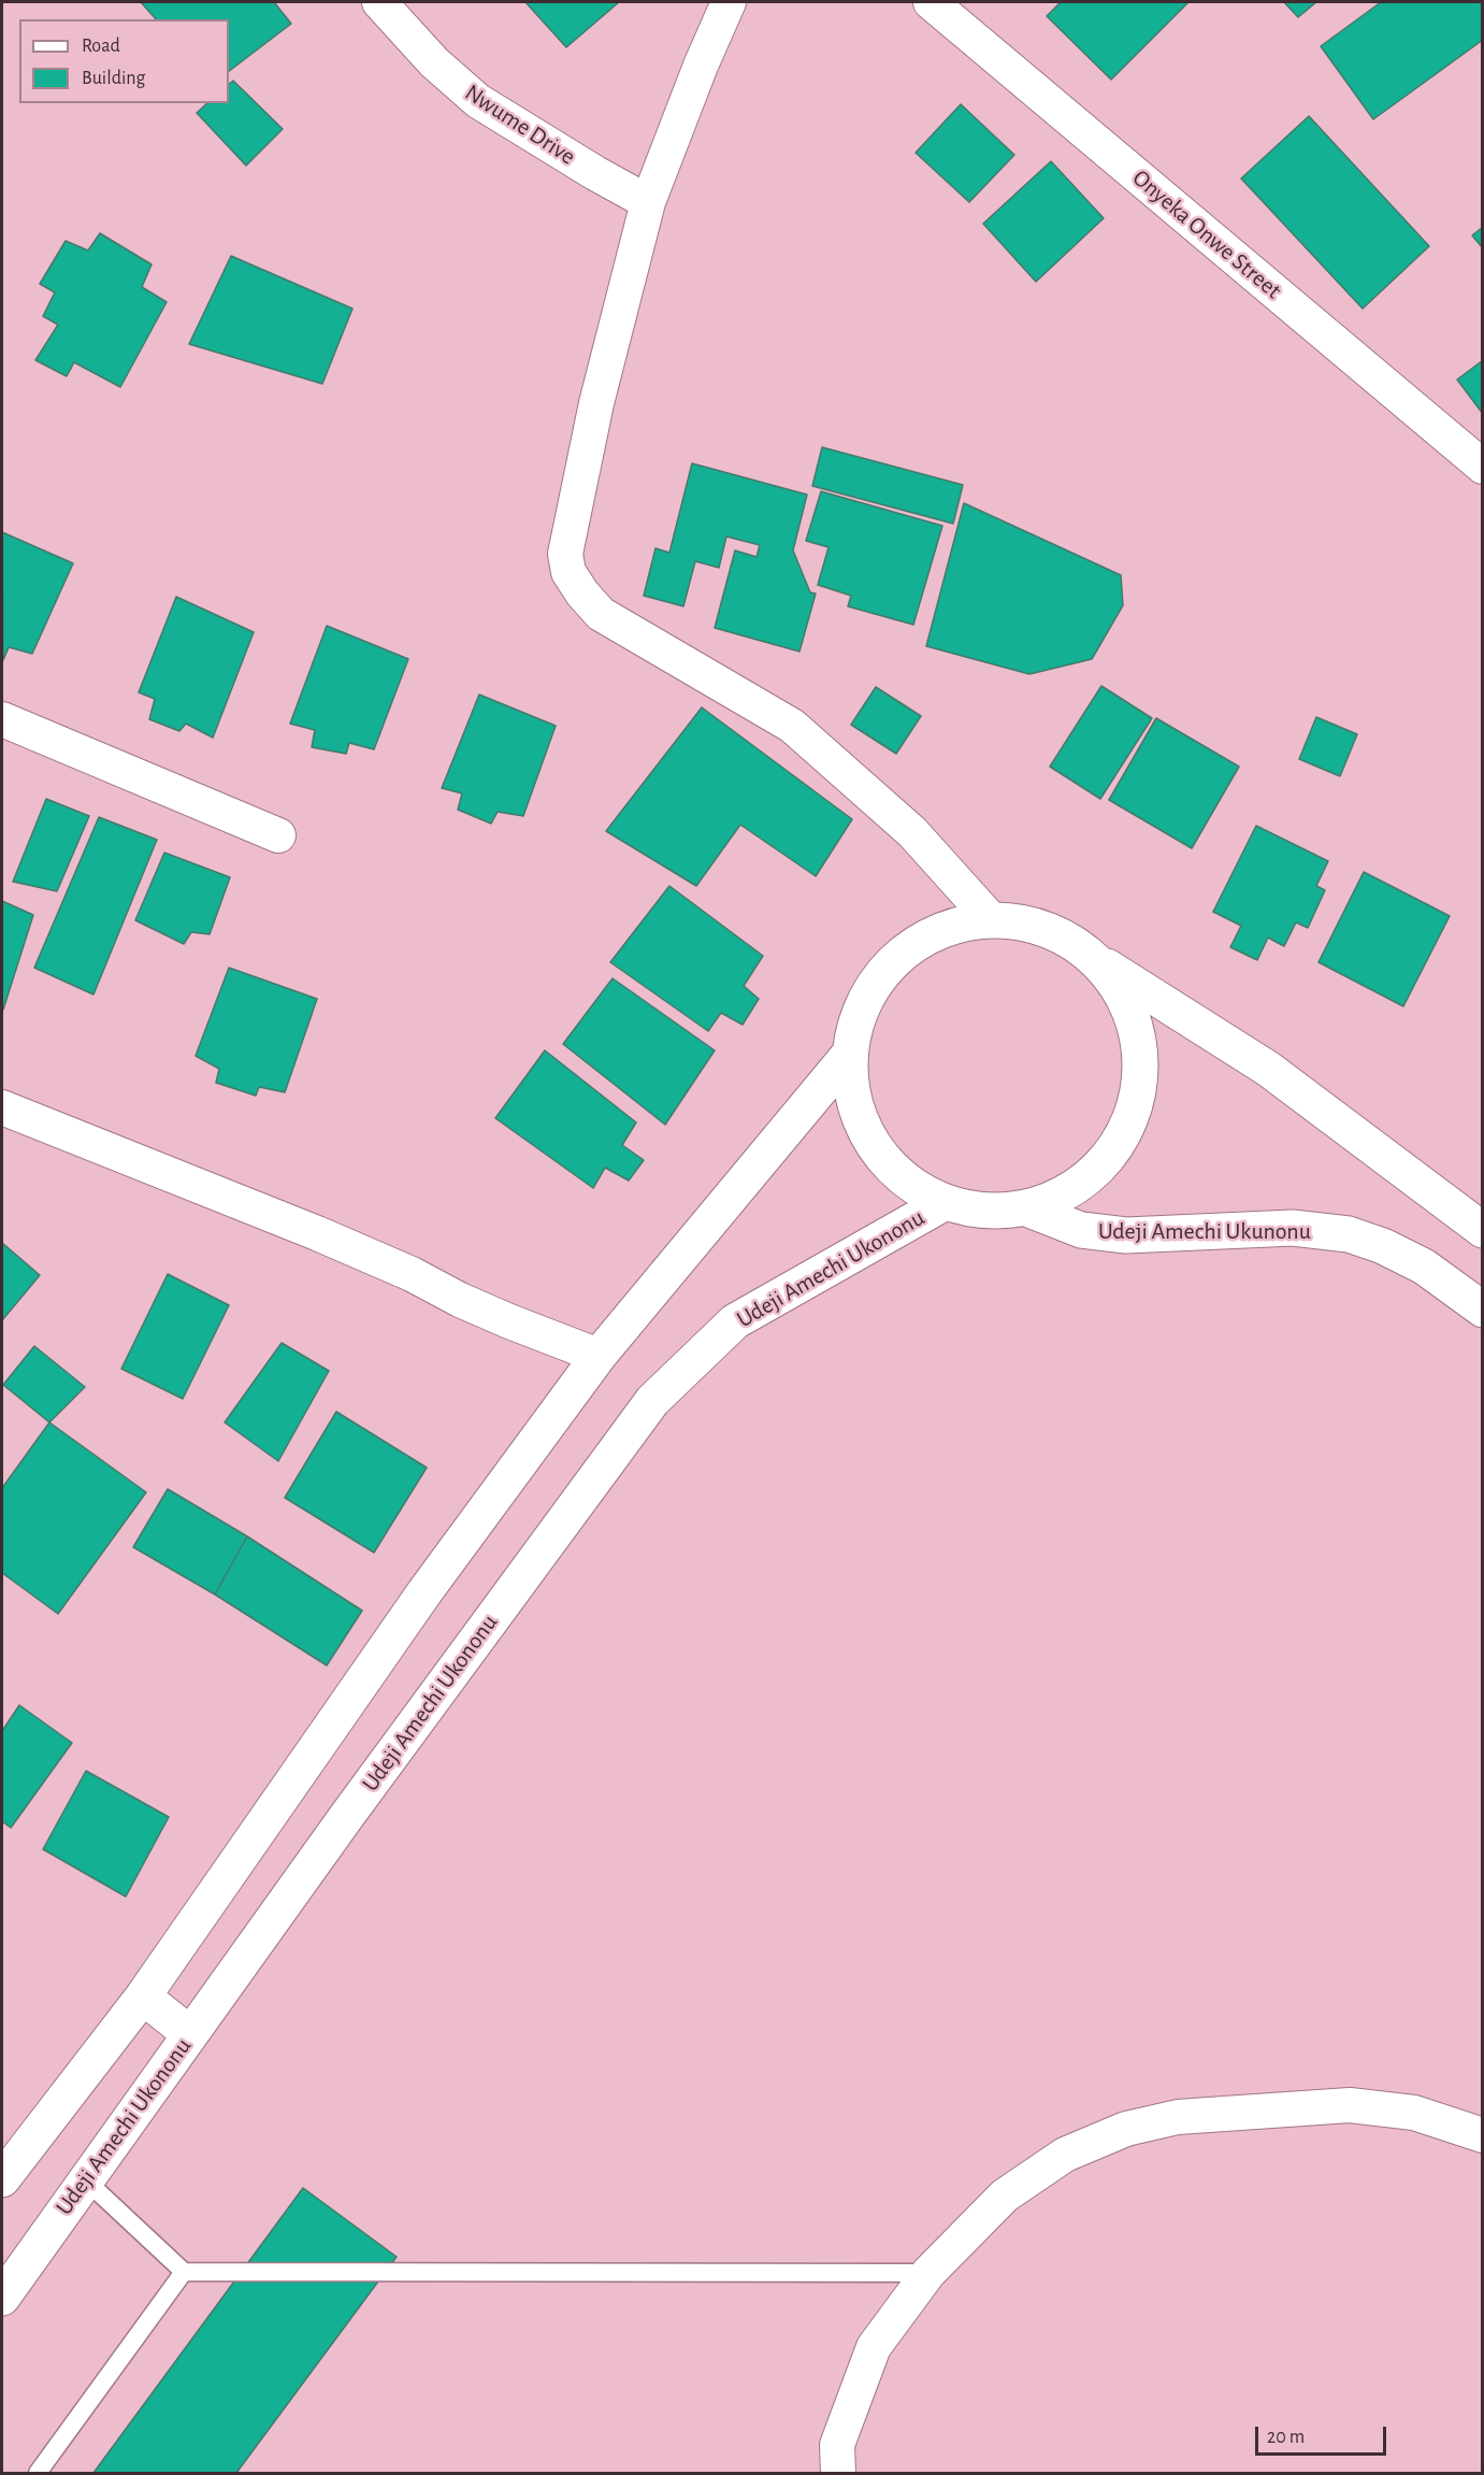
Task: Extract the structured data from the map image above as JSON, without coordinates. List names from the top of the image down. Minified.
{"streets":{"main road":["Udeji Amechi Ukunonu","Udeji Amechi Ukononu"],"street":["Nwume Drive","Onyeka Onwe Street"]},"legend":["Road","Building"],"scale_bar":"20 m"}
